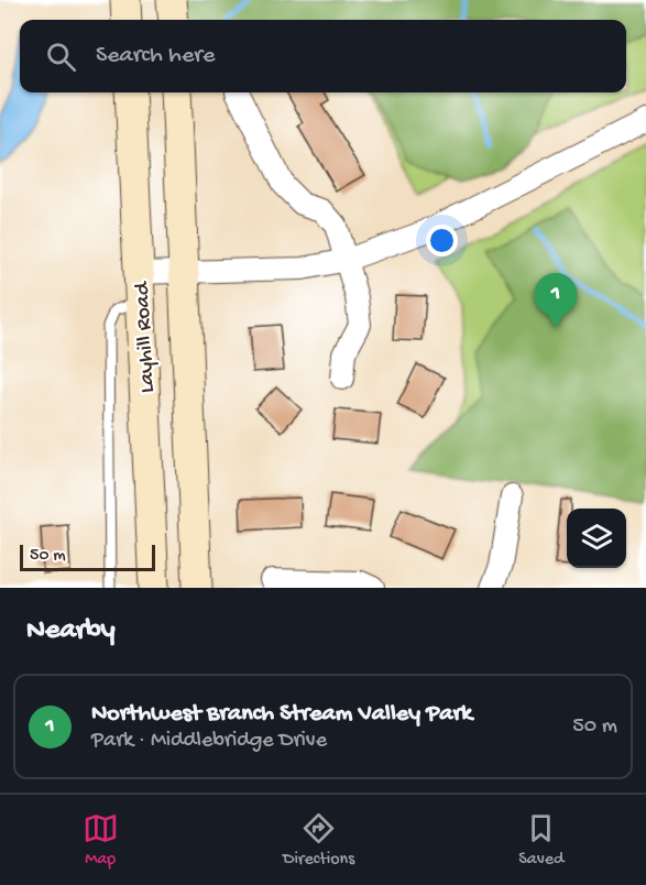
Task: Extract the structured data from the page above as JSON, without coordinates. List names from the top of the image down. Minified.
{"streets":{"main road":["Layhill Road"]},"scale_bar":"50 m","page":{"search":"Search here","pins":"1","scale":"50 m","heading":"Nearby","list":[{"mark":"1","name":"Northwest Branch Stream Valley Park","note":"Park · Middlebridge Drive","value":"50 m"}],"nav":["Map","Directions","Saved"]}}
